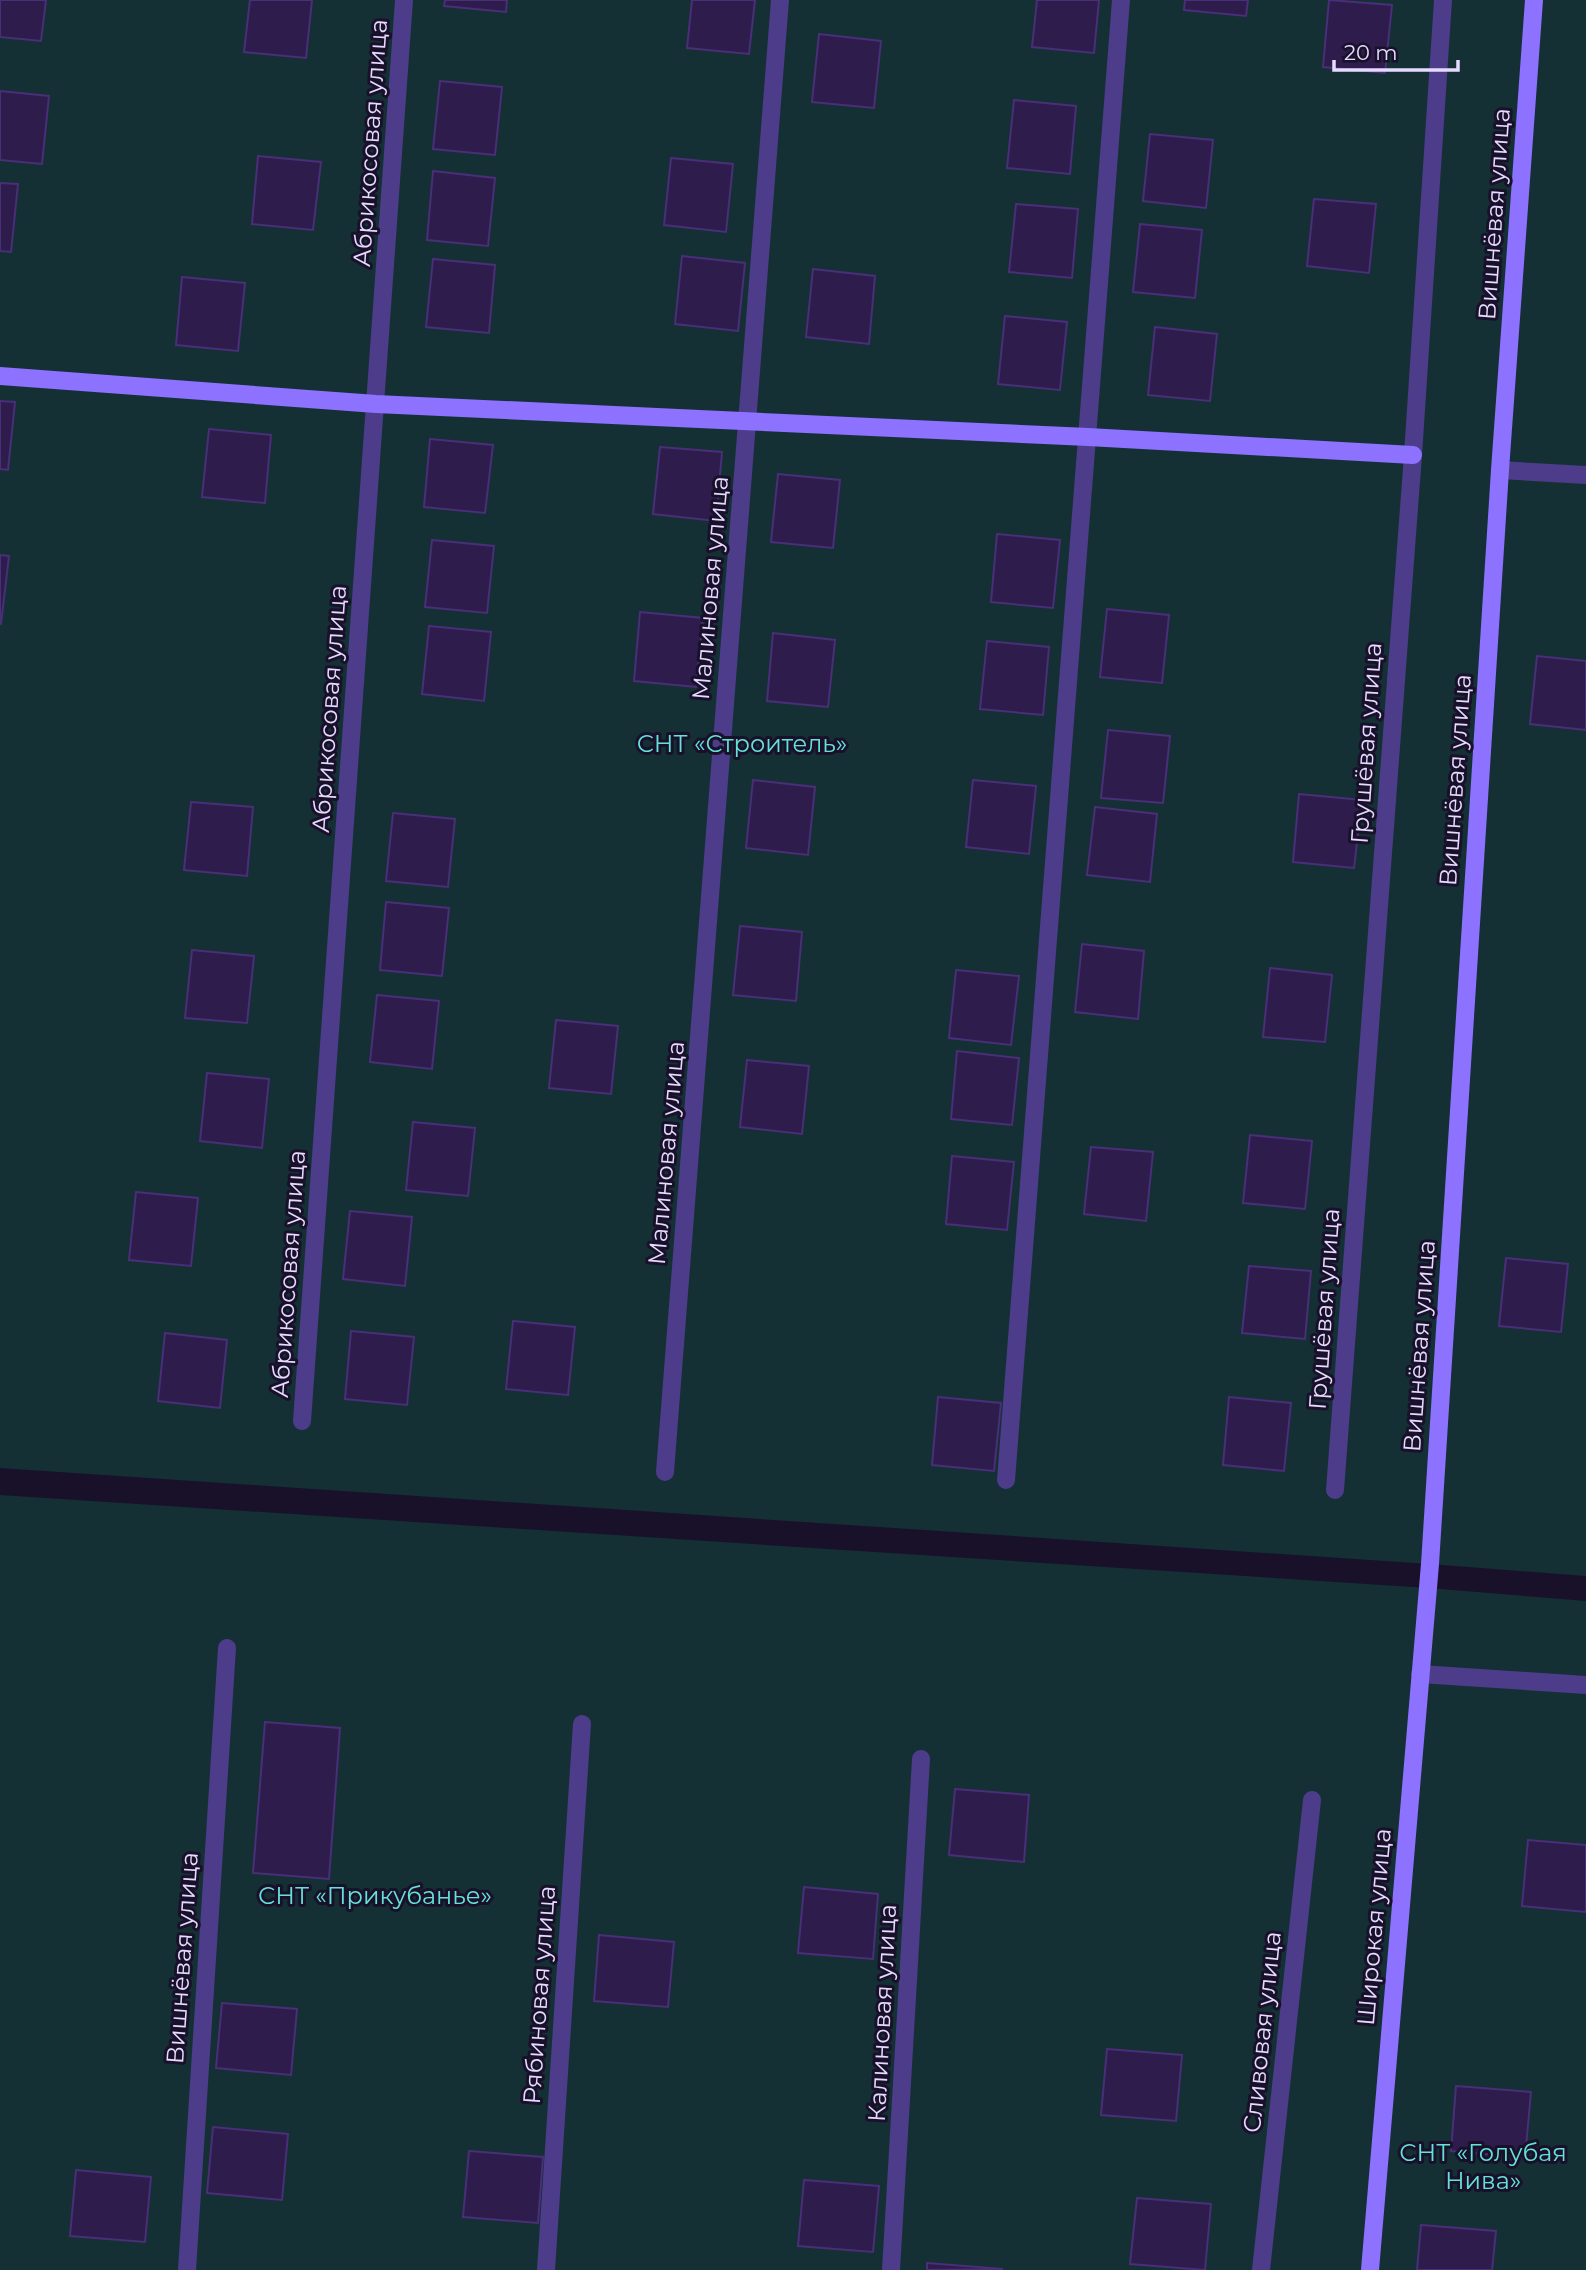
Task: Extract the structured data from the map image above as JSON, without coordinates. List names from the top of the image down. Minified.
{"streets":{"street":["Абрикосовая улица","Вишнёвая улица","Малиновая улица","Грушёвая улица","Широкая улица","Рябиновая улица","Калиновая улица","Сливовая улица"]},"crossings":[["Вишнёвая улица","Широкая улица"]],"parks":["СНТ «Строитель»","СНТ «Прикубанье»","СНТ «Голубая Нива»"],"scale_bar":"20 m"}
